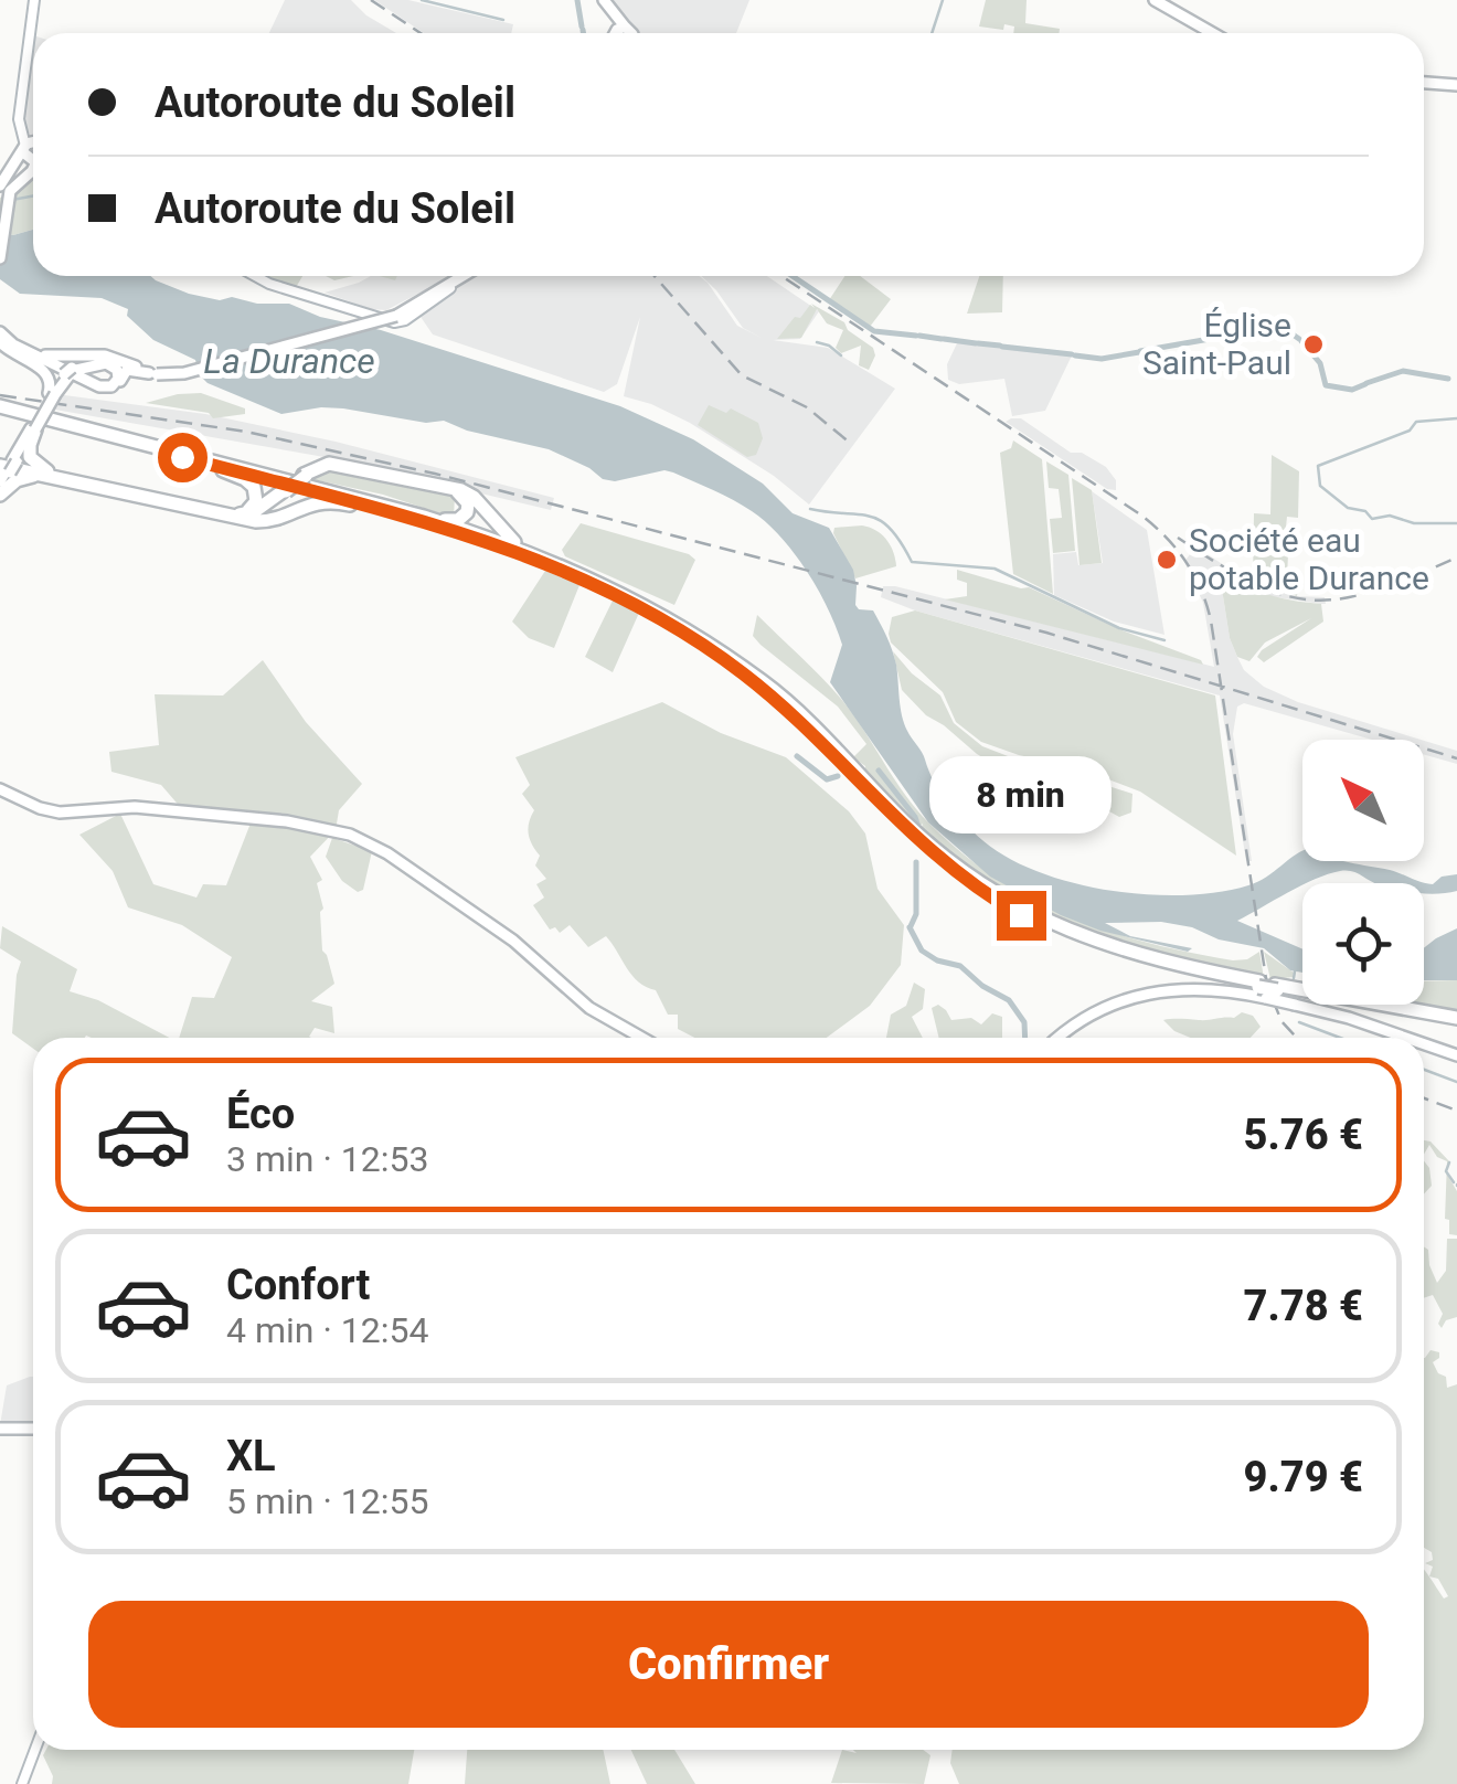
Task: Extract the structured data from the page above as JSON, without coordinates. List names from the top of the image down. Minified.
{"water":["La Durance"],"places":["Église Saint-Paul","Société eau potable Durance"],"north":"top left","page":{"banner":["Autoroute du Soleil","Autoroute du Soleil"],"bubble":"8 min","list":[{"name":"Éco","note":"3 min · 12:53","value":"5.76 €"},{"name":"Confort","note":"4 min · 12:54","value":"7.78 €"},{"name":"XL","note":"5 min · 12:55","value":"9.79 €"}],"buttons":"Confirmer"}}
